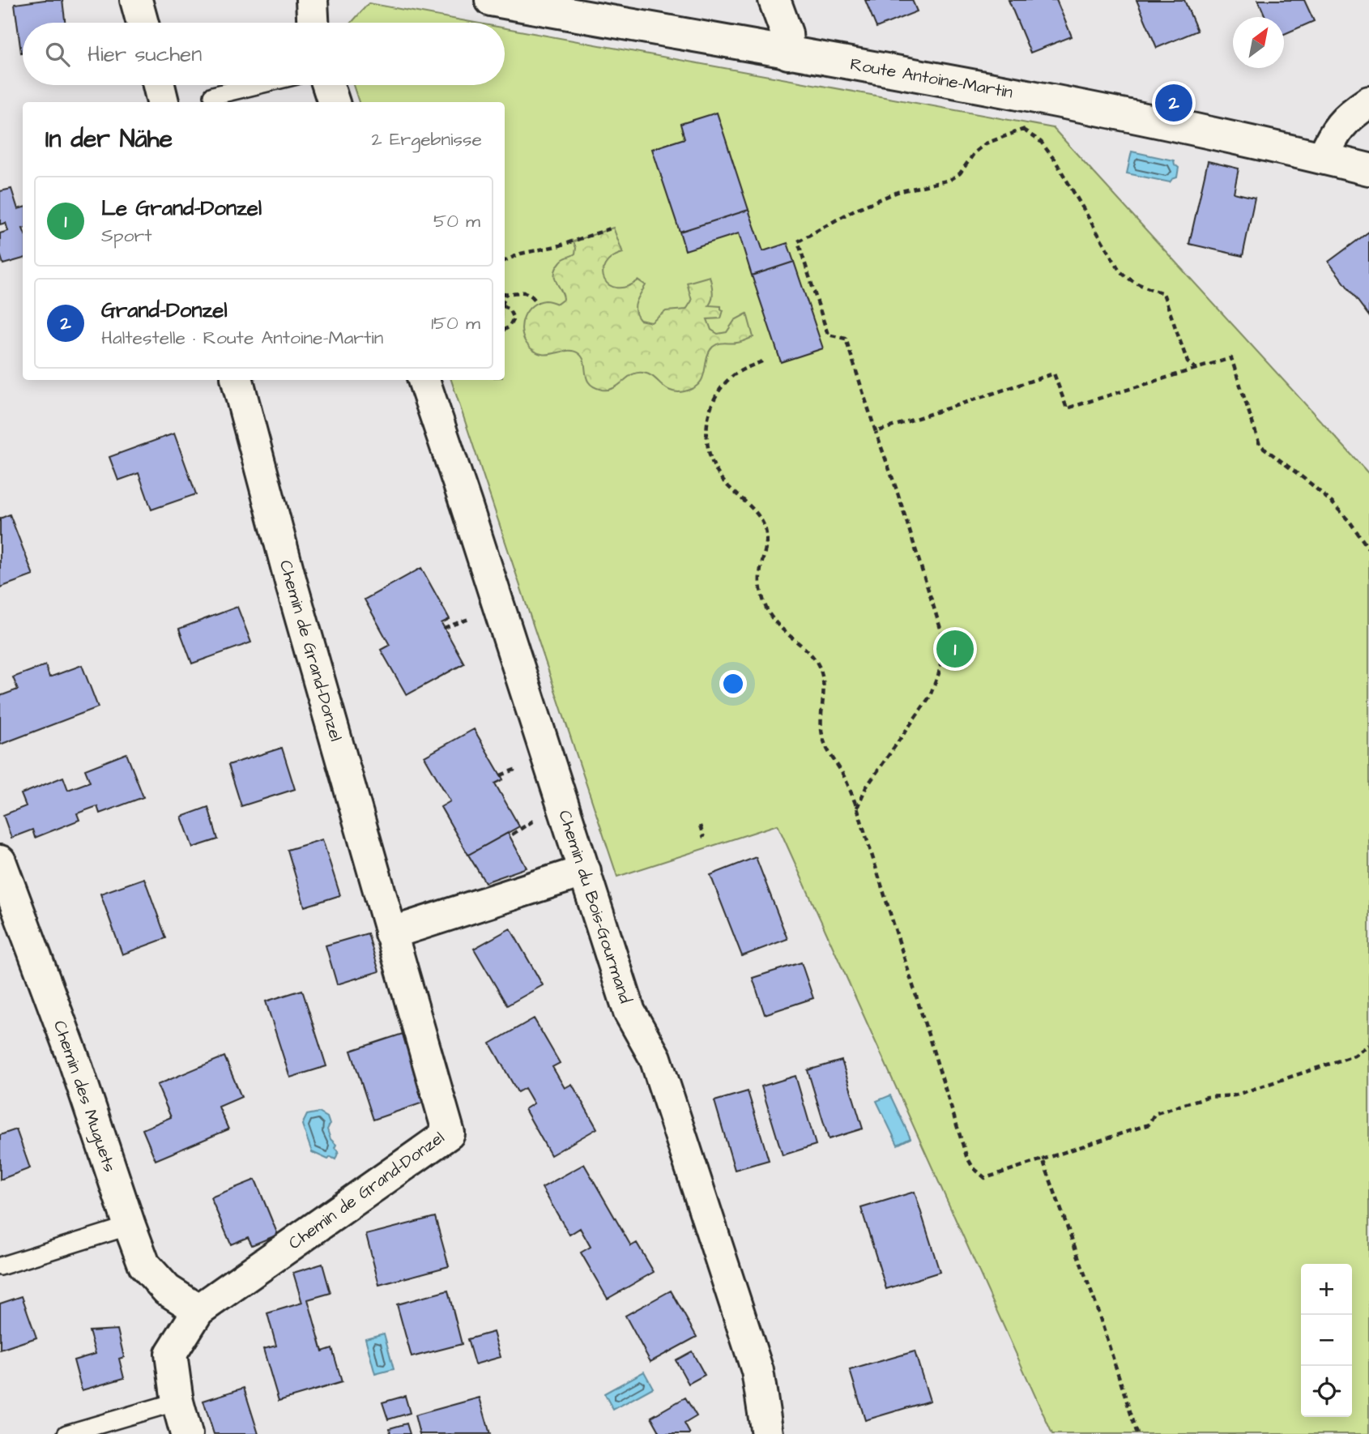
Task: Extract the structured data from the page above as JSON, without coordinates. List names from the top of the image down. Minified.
{"streets":{"street":["Route Antoine-Martin","Chemin de Grand-Donzel","Chemin du Bois-Gourmand","Chemin des Muguets"]},"crossings":[["Chemin de Grand-Donzel","Chemin des Muguets"]],"north":"top right","page":{"search":"Hier suchen","pins":["2","1"],"heading":["In der Nähe","2 Ergebnisse"],"list":[{"mark":"1","name":"Le Grand-Donzel","note":"Sport","value":"50 m"},{"mark":"2","name":"Grand-Donzel","note":"Haltestelle · Route Antoine-Martin","value":"150 m"}],"map_buttons":["+","−"]}}
